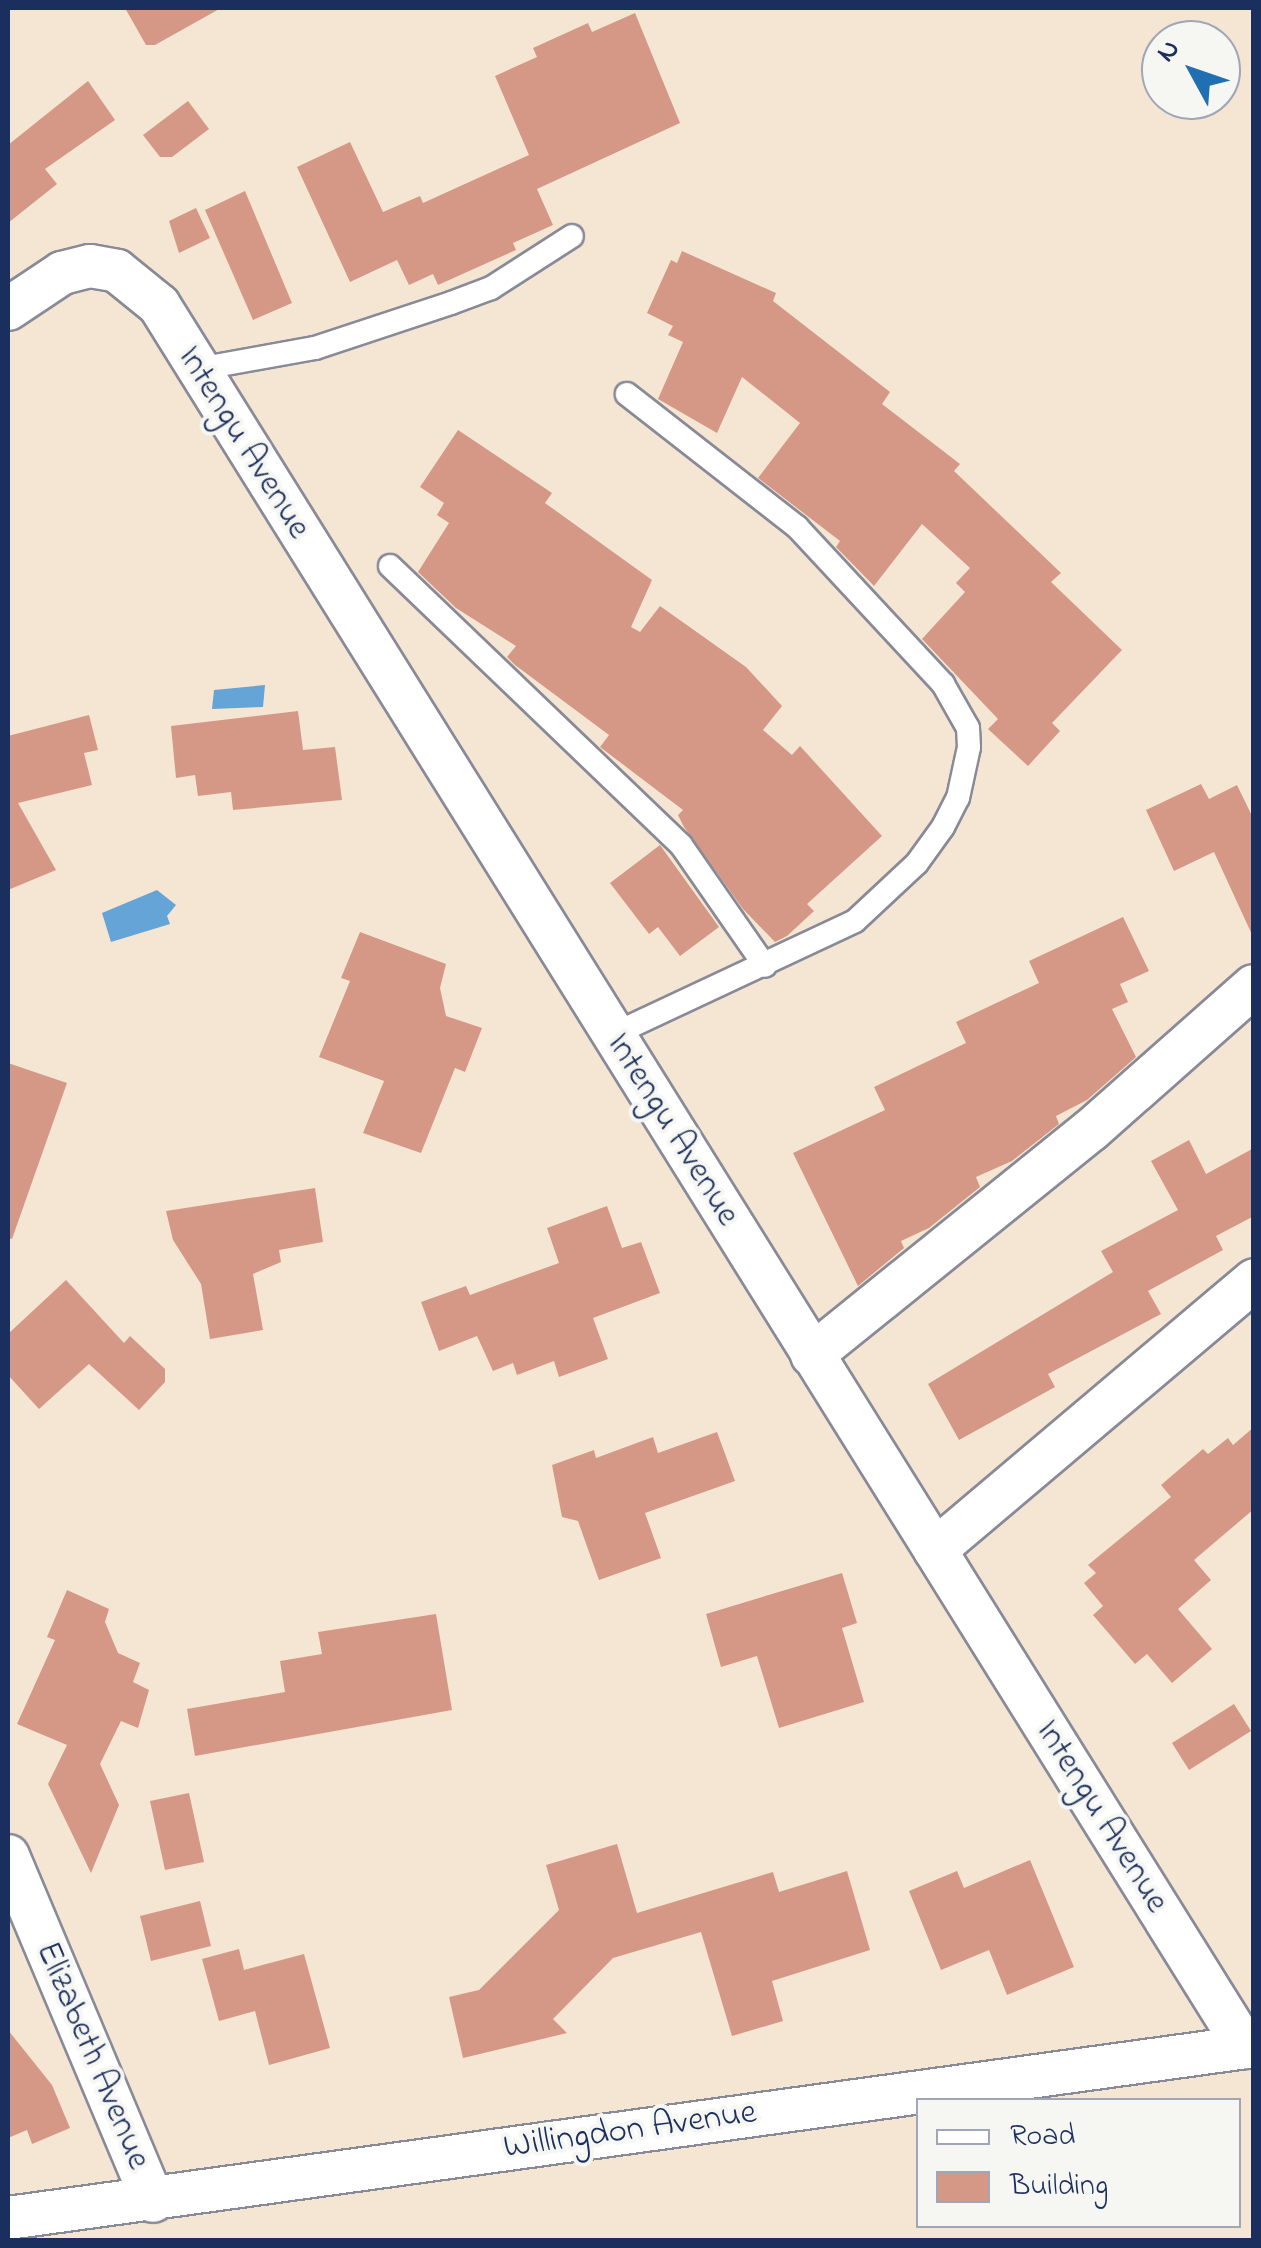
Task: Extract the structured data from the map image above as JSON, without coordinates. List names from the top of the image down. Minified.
{"streets":{"street":["Intengu Avenue","Elizabeth Avenue","Willingdon Avenue"]},"crossings":[["Intengu Avenue","Willingdon Avenue"],["Elizabeth Avenue","Willingdon Avenue"]],"legend":["Road","Building"],"north":"top left"}
